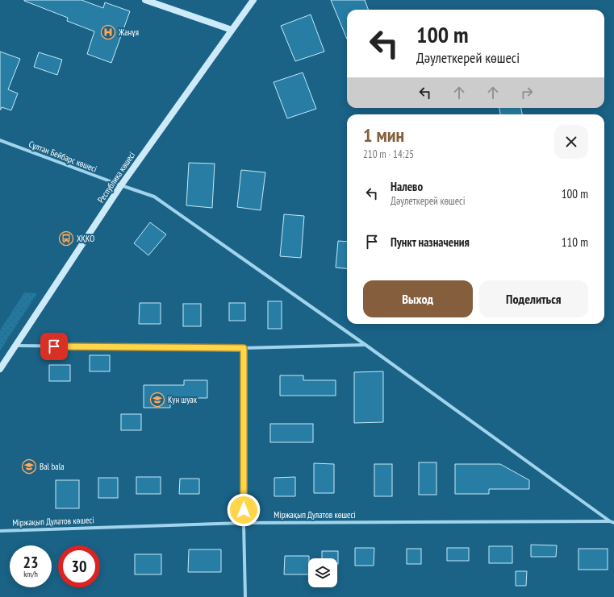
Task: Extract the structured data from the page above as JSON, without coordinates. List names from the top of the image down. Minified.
{"streets":{"main road":["Республика көшесі"],"street":["Сұлтан Бейбарс көшесі","Міржақып Дулатов көшесі"]},"crossings":[["Сұлтан Бейбарс көшесі","Республика көшесі"],["Сұлтан Бейбарс көшесі","Міржақып Дулатов көшесі"]],"places":{"hospital":["Жанұя"],"bus stop":["ХҚКО"],"school or university":["Кун шуак","Bal bala"]},"page":{"turn":["100 m","Дәулеткерей көшесі"],"heading":["1 мин","210 m · 14:25"],"list":[{"name":"Налево","note":"Дәулеткерей көшесі","value":"100 m"},{"name":"Пункт назначения","value":"110 m"}],"buttons":["Выход","Поделиться"],"speed":"23 km/h","limit":"30"}}
